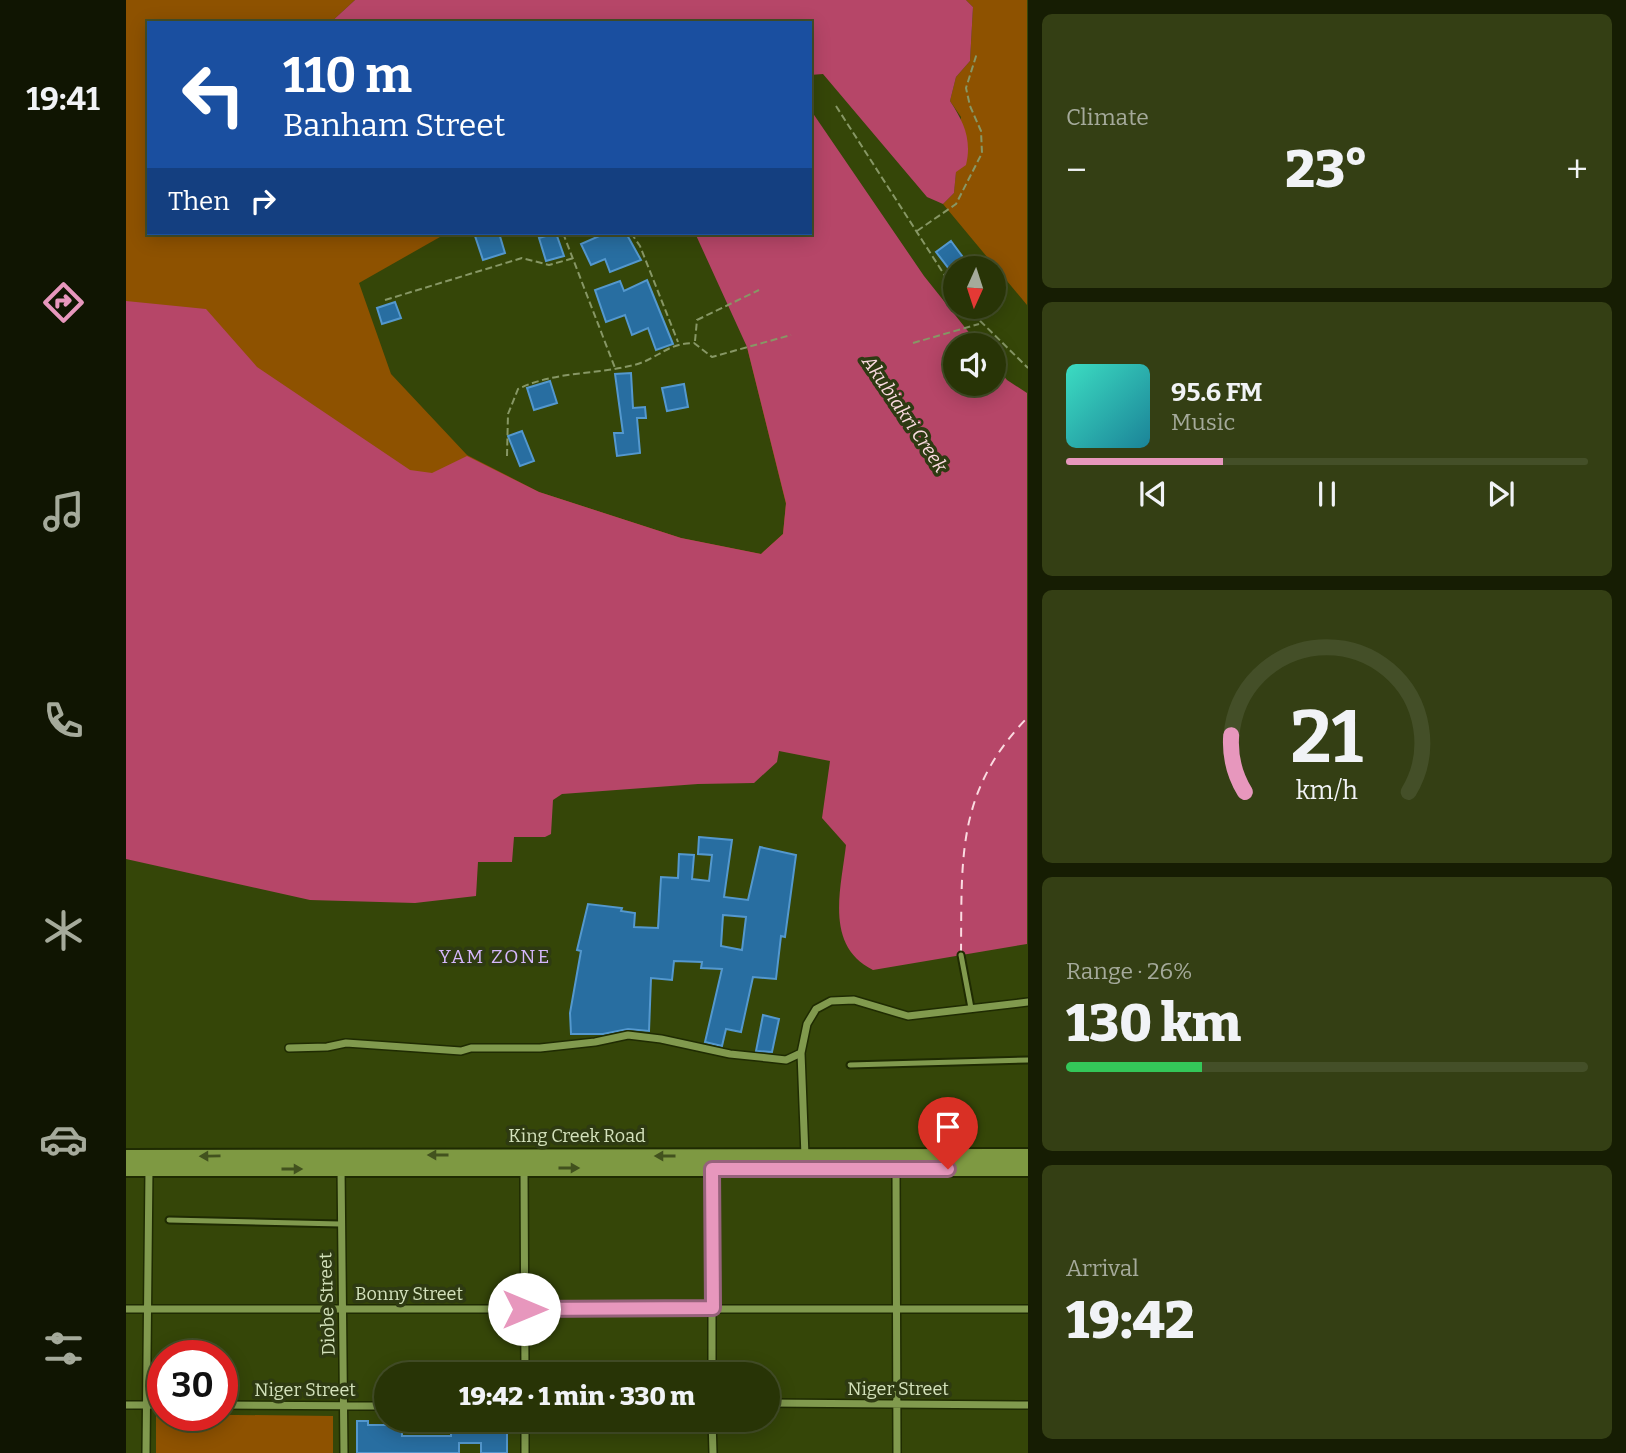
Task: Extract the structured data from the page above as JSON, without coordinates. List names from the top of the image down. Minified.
{"streets":{"street":["King Creek Road","Bonny Street","Diobe Street","Niger Street"]},"crossings":[["King Creek Road","Diobe Street"],["Bonny Street","Diobe Street"],["Diobe Street","Niger Street"]],"districts":["YAM ZONE"],"water":["Akubiakri Creek"],"north":"bottom","page":{"tabs":"19:41","tile":["Climate",["Range · 26%","130 km"],["Arrival","19:42"]],"turn":["110 m","Banham Street"],"heat":["−","23°","+"],"then":"Then","song":["95.6 FM","Music"],"limit":"30","trip":"19:42 · 1 min · 330 m","gauge":["21","km/h"]}}
